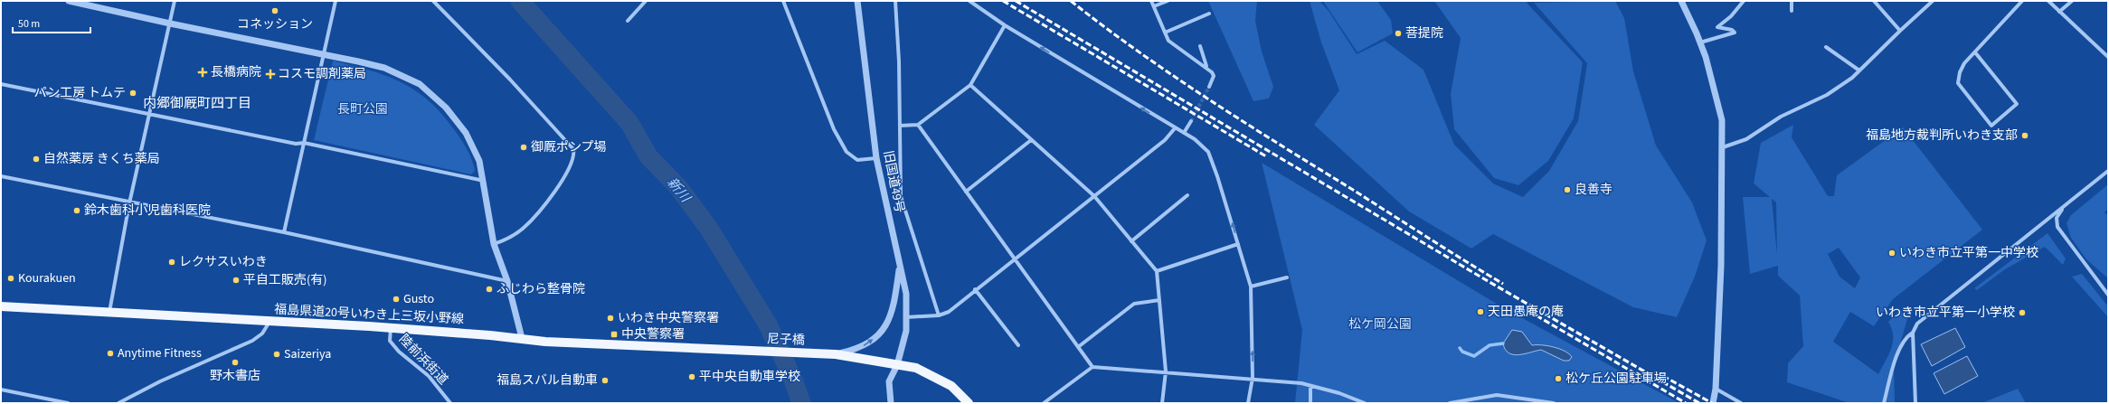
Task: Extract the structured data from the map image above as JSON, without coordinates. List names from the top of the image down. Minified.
{"streets":{"main road":["福島県道20号いわき上三坂小野線","尼子橋"],"street":["旧国道49号","陸前浜街道"]},"crossings":[["旧国道49号","尼子橋"],["福島県道20号いわき上三坂小野線","尼子橋"],["福島県道20号いわき上三坂小野線","陸前浜街道"]],"districts":["内郷御厩町四丁目"],"water":["新川"],"parks":["長町公園","松ケ岡公園"],"places":{"other":["コネッション","菩提院","パン工房 トムテ","福島地方裁判所いわき支部","御厩ポンプ場","自然薬房 きくち薬局","良善寺","鈴木歯科小児歯科医院","いわき市立平第一中学校","レクサスいわき","Kourakuen","平自工販売(有)","ふじわら整骨院","Gusto","天田愚庵の庵","いわき市立平第一小学校","いわき中央警察署","Anytime Fitness","Saizeriya","野木書店","平中央自動車学校","松ケ丘公園駐車場","福島スバル自動車"],"health":["長橋病院","コスモ調剤薬局"],"transit":["中央警察署"]},"scale_bar":"50 m"}
